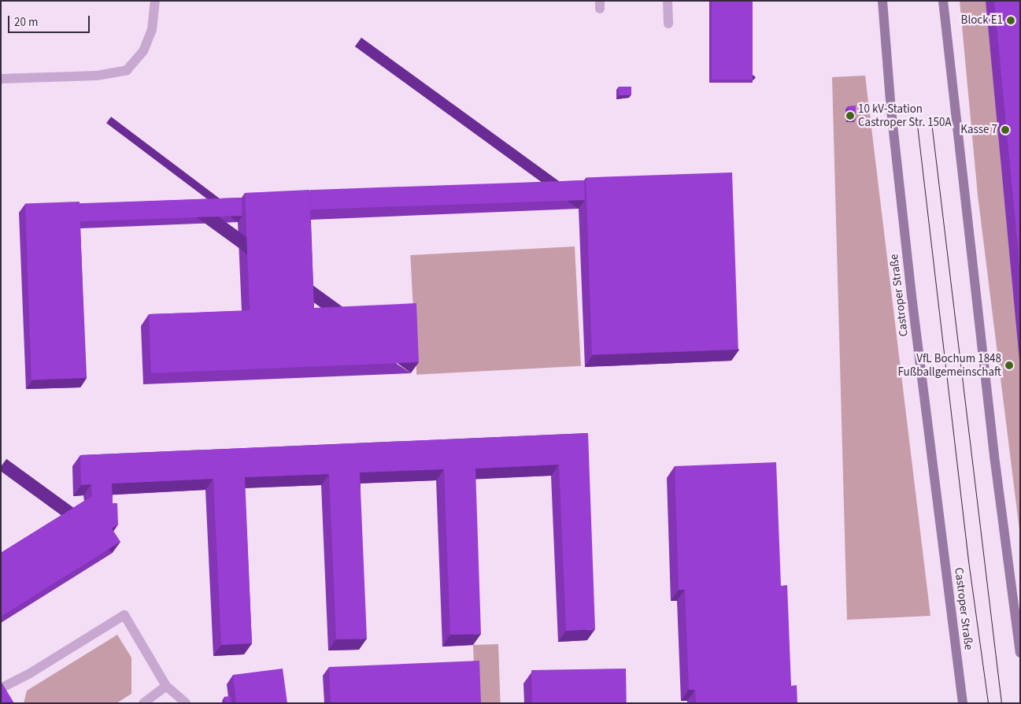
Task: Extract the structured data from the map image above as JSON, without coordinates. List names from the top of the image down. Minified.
{"streets":{"main road":["Castroper Straße"]},"places":["Block E1","10 kV-Station Castroper Str. 150A","Kasse 7","VfL Bochum 1848 Fußballgemeinschaft"],"scale_bar":"20 m"}
